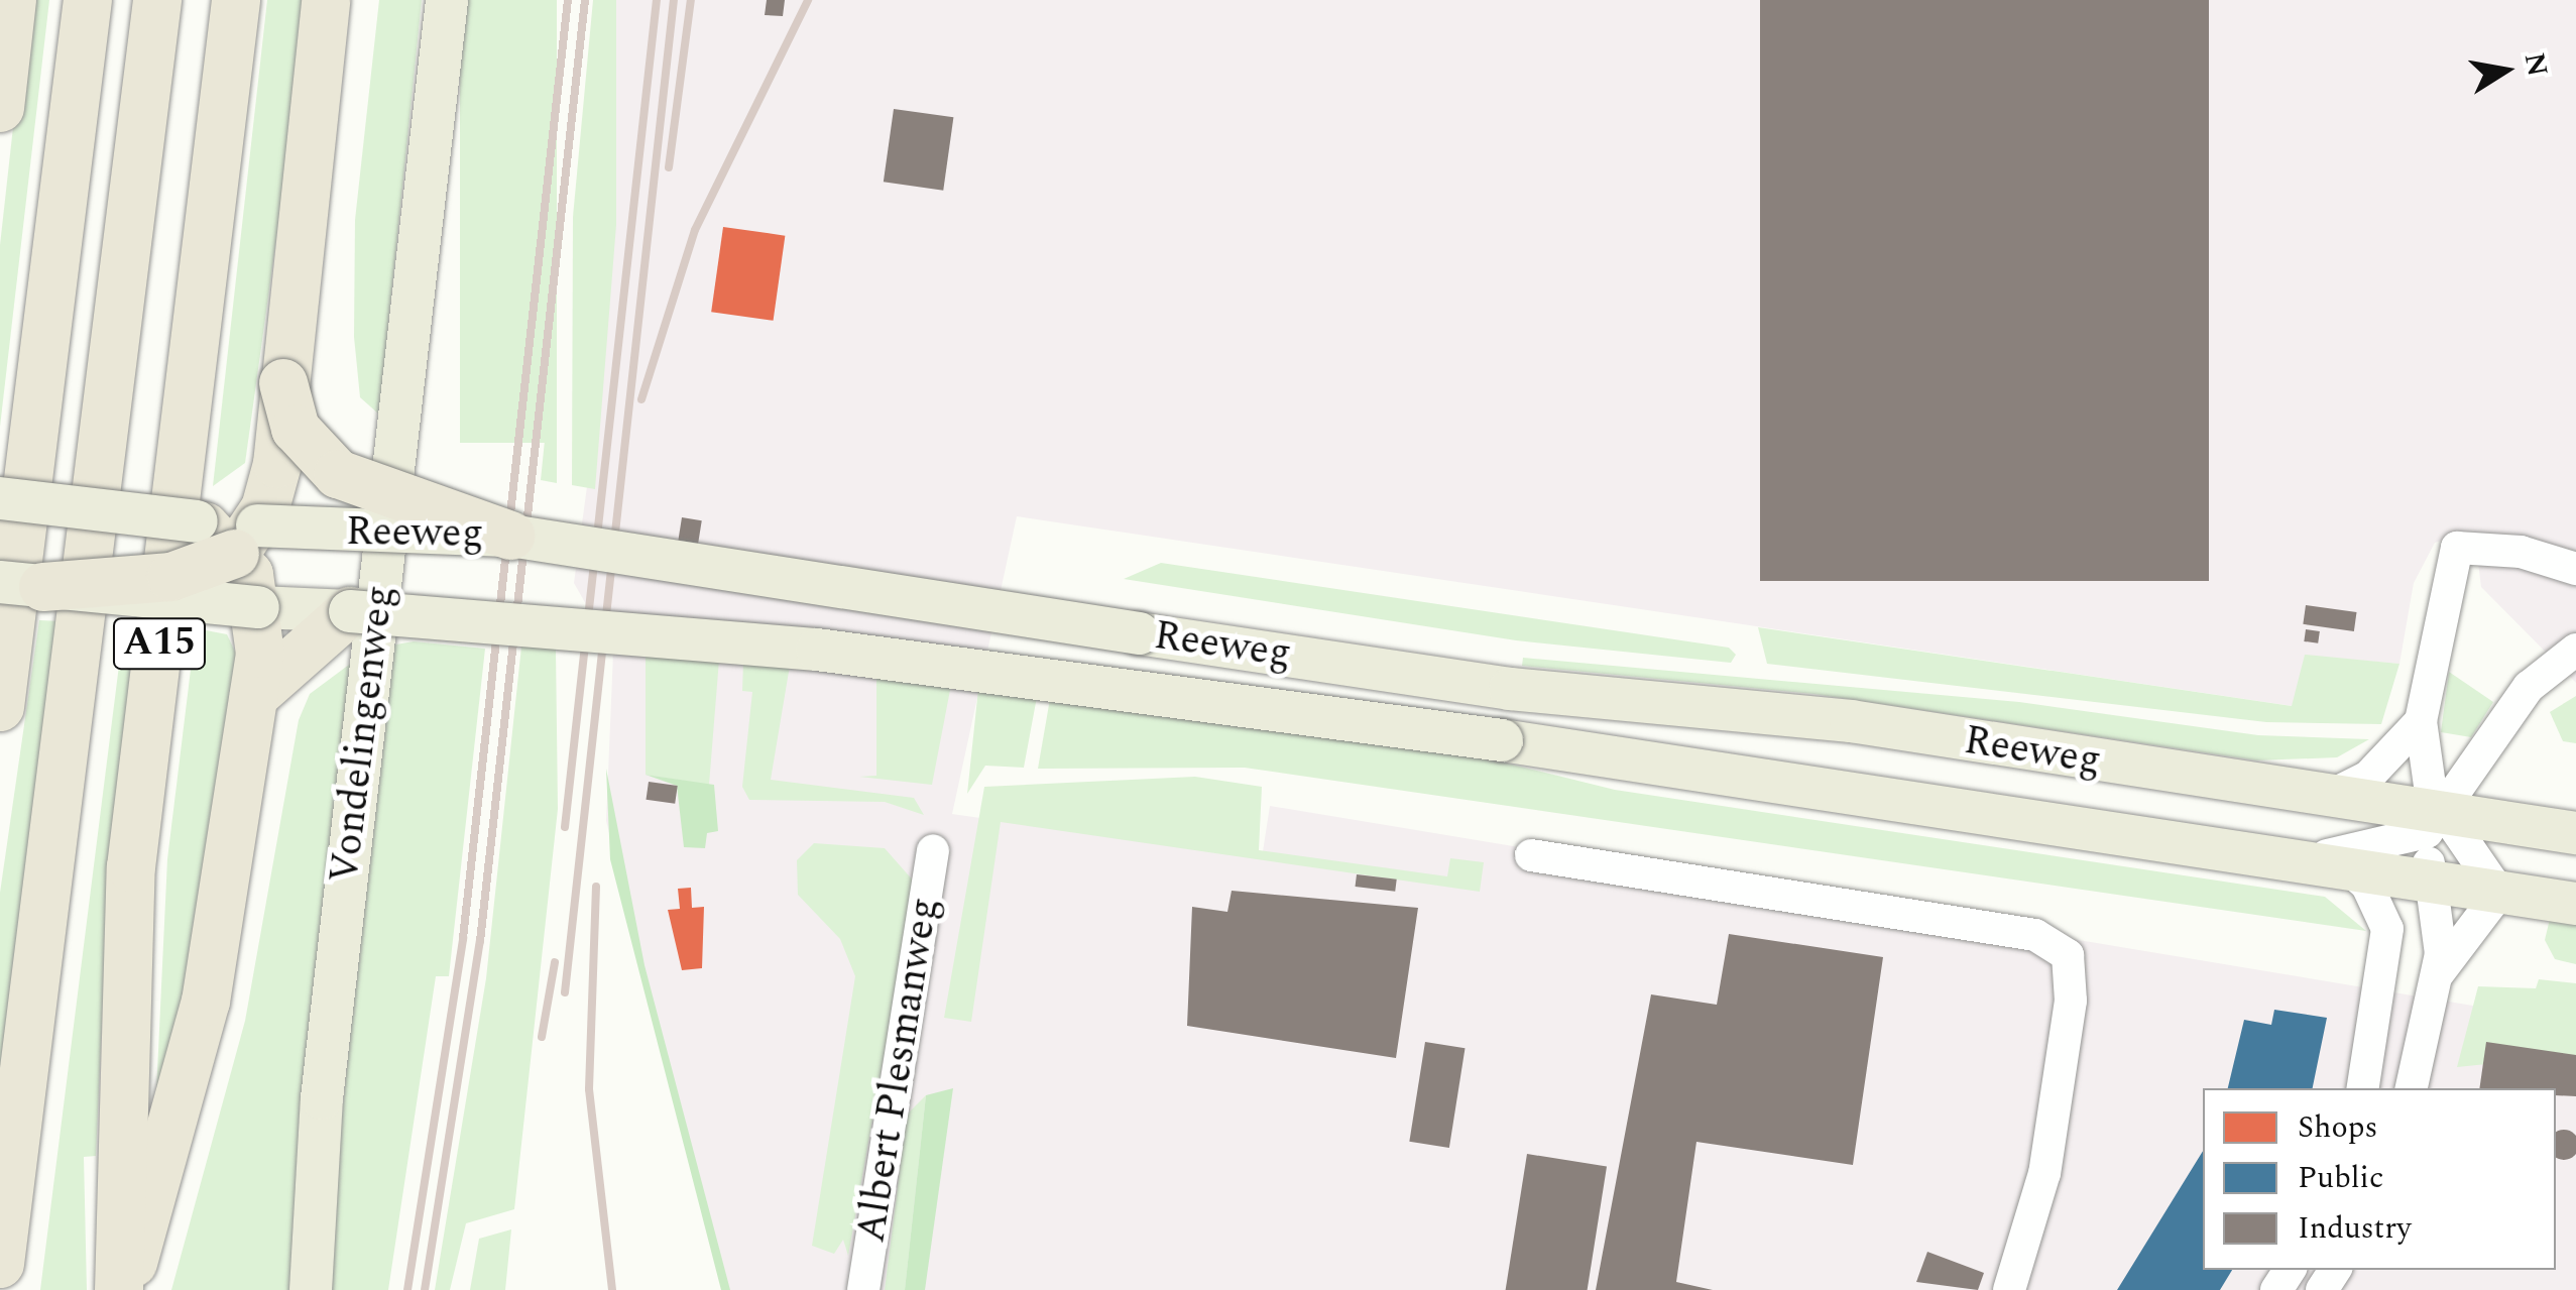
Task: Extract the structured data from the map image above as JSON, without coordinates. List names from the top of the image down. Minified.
{"streets":{"highway":["A15"],"main road":["Reeweg","Vondelingenweg"],"street":["Albert Plesmanweg"]},"crossings":[["Reeweg","A15"]],"legend":["Shops","Public","Industry"],"north":"right"}
